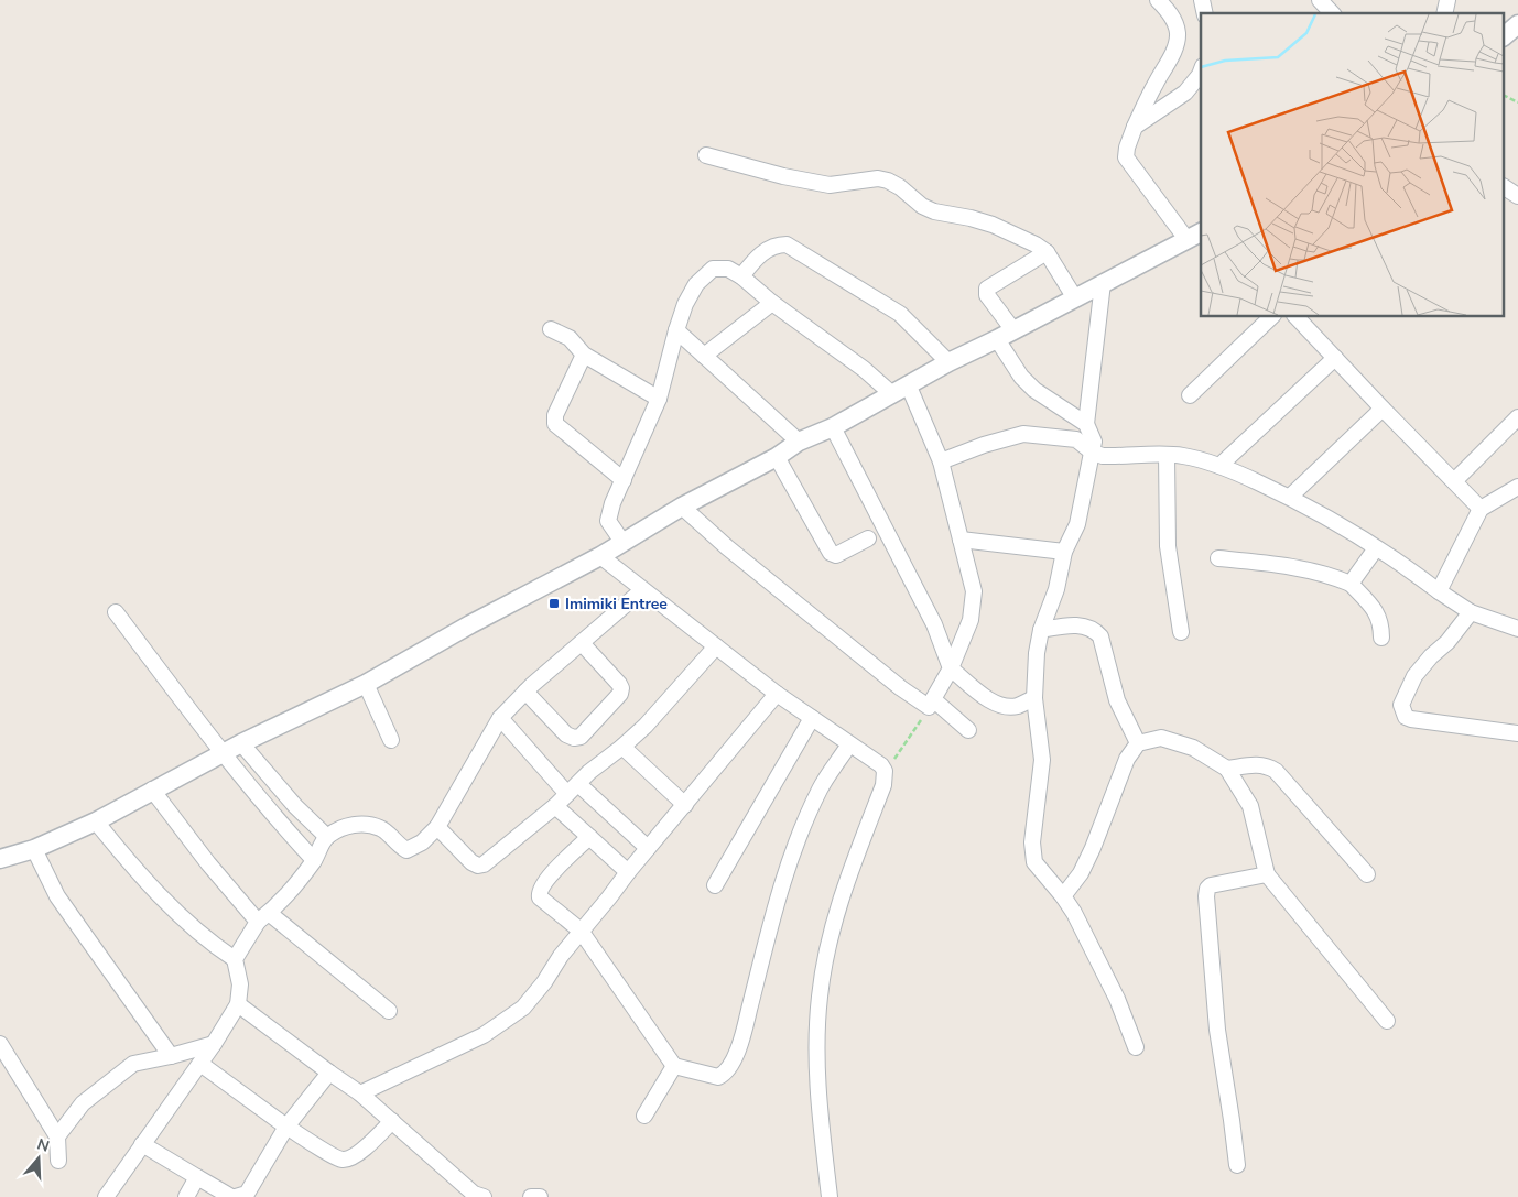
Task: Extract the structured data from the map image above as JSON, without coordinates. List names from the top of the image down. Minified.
{"places":{"transit":["Imimiki Entree"]},"north":"top"}
